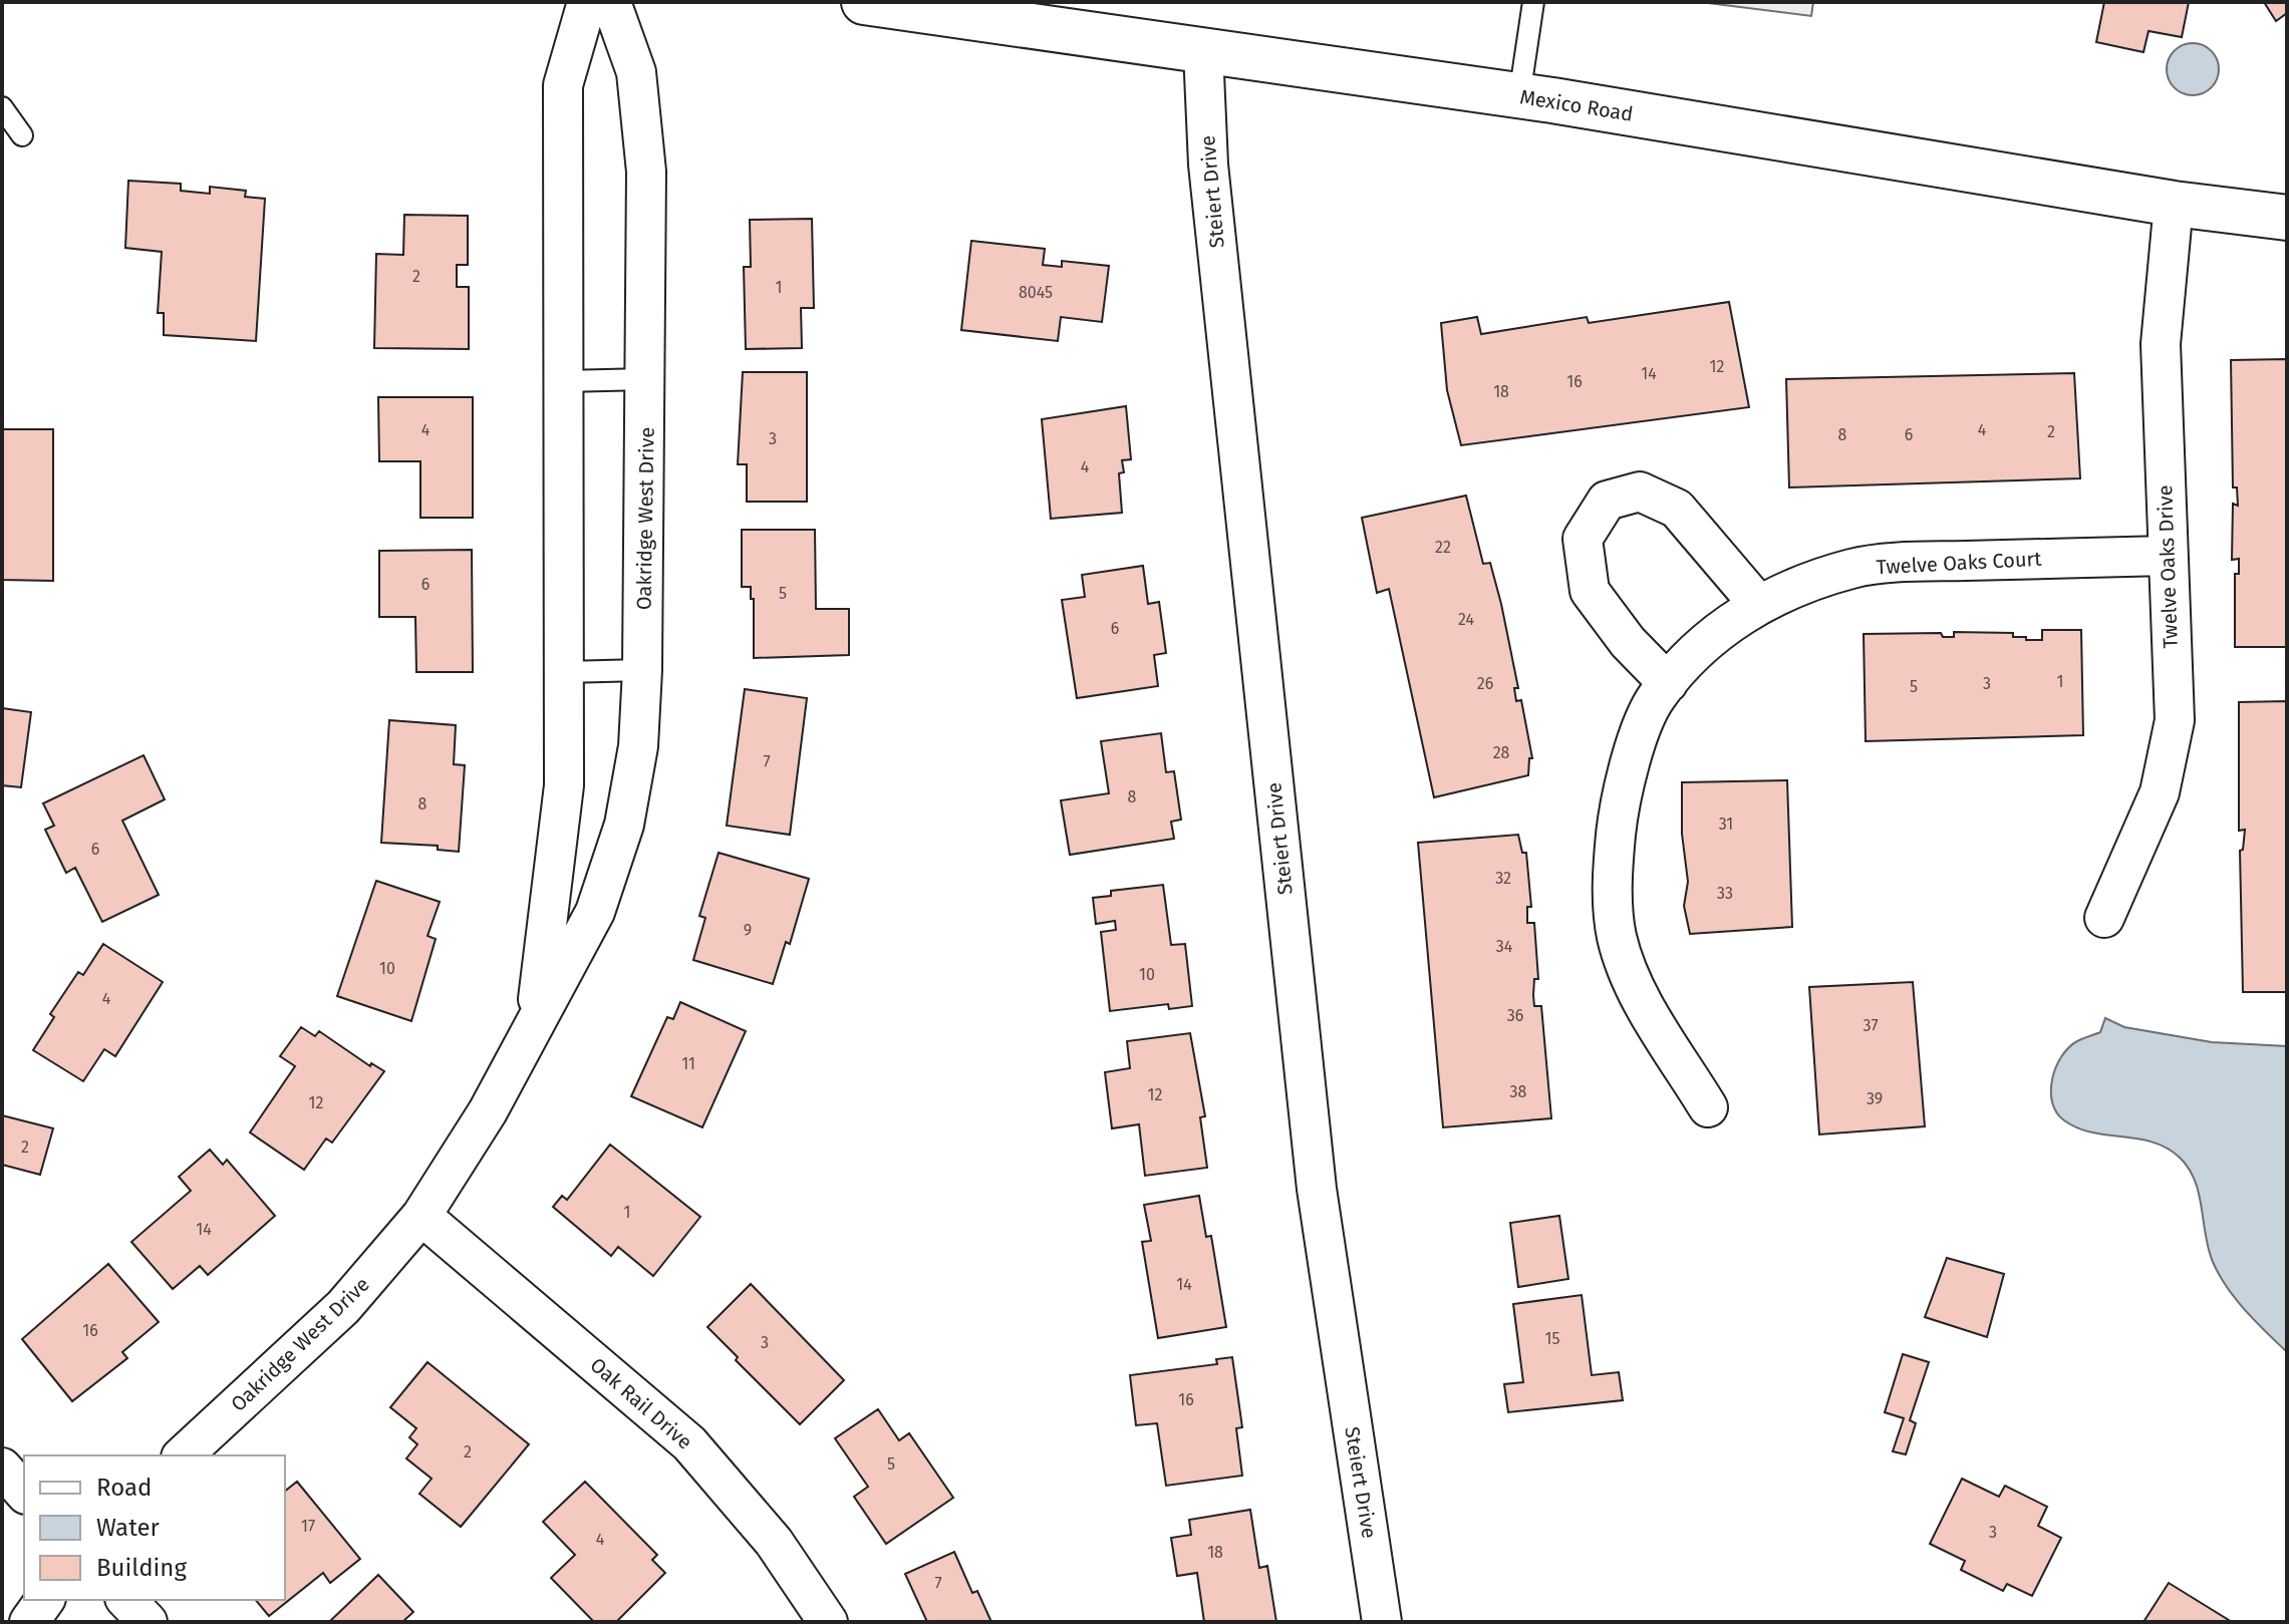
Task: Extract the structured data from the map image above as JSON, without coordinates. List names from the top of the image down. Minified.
{"streets":{"main road":["Mexico Road"],"street":["Steiert Drive","Oakridge West Drive","Twelve Oaks Court","Twelve Oaks Drive","Oak Rail Drive"]},"crossings":[["Mexico Road","Steiert Drive"],["Mexico Road","Twelve Oaks Drive"],["Oakridge West Drive","Oak Rail Drive"],["Twelve Oaks Court","Twelve Oaks Drive"]],"house_numbers":["2","1","8045","12","14","16","18","4","4","2","8","6","3","4","22","6","5","24","6","1","26","3","5","28","7","8","8","31","6","32","33","9","34","10","10","4","36","37","11","38","12","39","12","2","1","14","14","16","15","3","16","2","5","17","3","4","18","7"],"legend":["Road","Water","Building"]}
